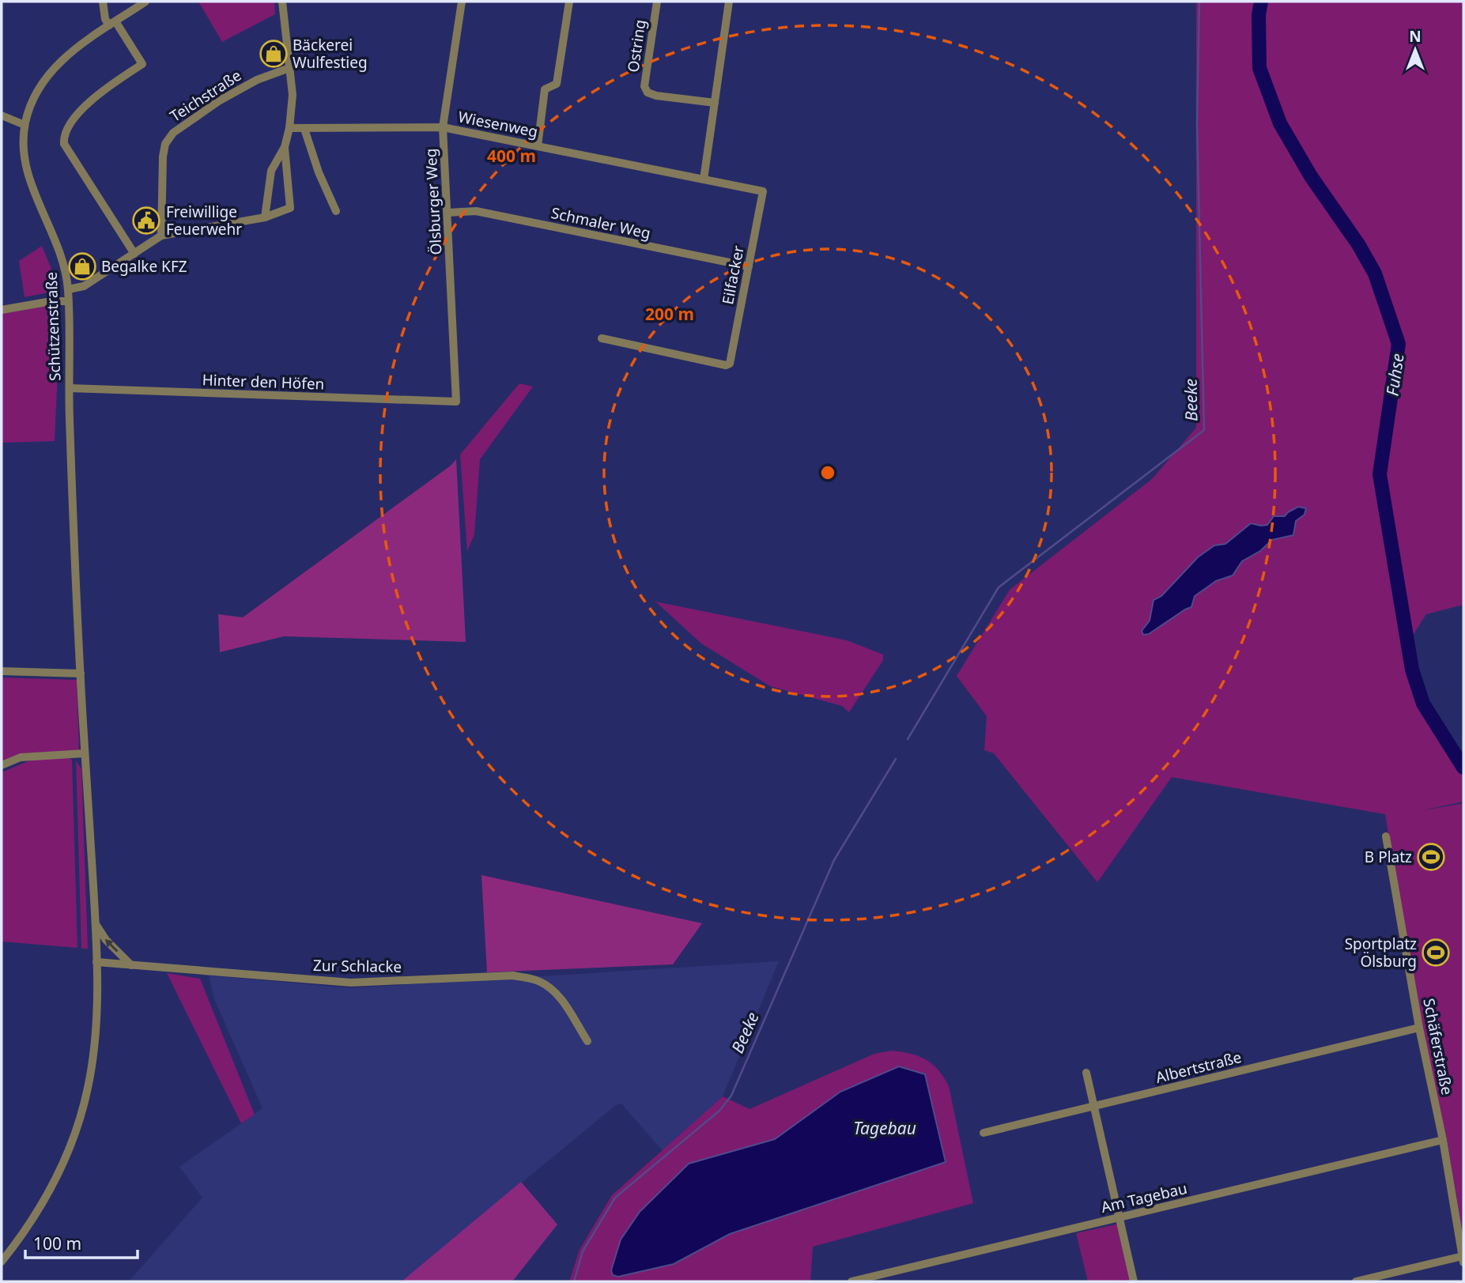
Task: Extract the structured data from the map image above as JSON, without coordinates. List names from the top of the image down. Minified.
{"streets":{"street":["Ostring","Teichstraße","Wiesenweg","Ölsburger Weg","Schmaler Weg","Eilfacker","Schützenstraße","Hinter den Höfen","Zur Schlacke","Schäferstraße","Albertstraße","Am Tagebau"]},"crossings":[["Wiesenweg","Ölsburger Weg"],["Wiesenweg","Eilfacker"],["Ölsburger Weg","Schmaler Weg"],["Ölsburger Weg","Hinter den Höfen"],["Schmaler Weg","Eilfacker"],["Schützenstraße","Hinter den Höfen"],["Schützenstraße","Zur Schlacke"],["Schäferstraße","Albertstraße"],["Schäferstraße","Am Tagebau"]],"water":["Fuhse","Beeke","Tagebau"],"places":{"shop":["Bäckerei Wulfestieg","Begalke KFZ"],"public building":["Freiwillige Feuerwehr"],"sports":["B Platz","Sportplatz Ölsburg"]},"scale_bar":"100 m","north":"top","rings":["400 m","200 m"]}
